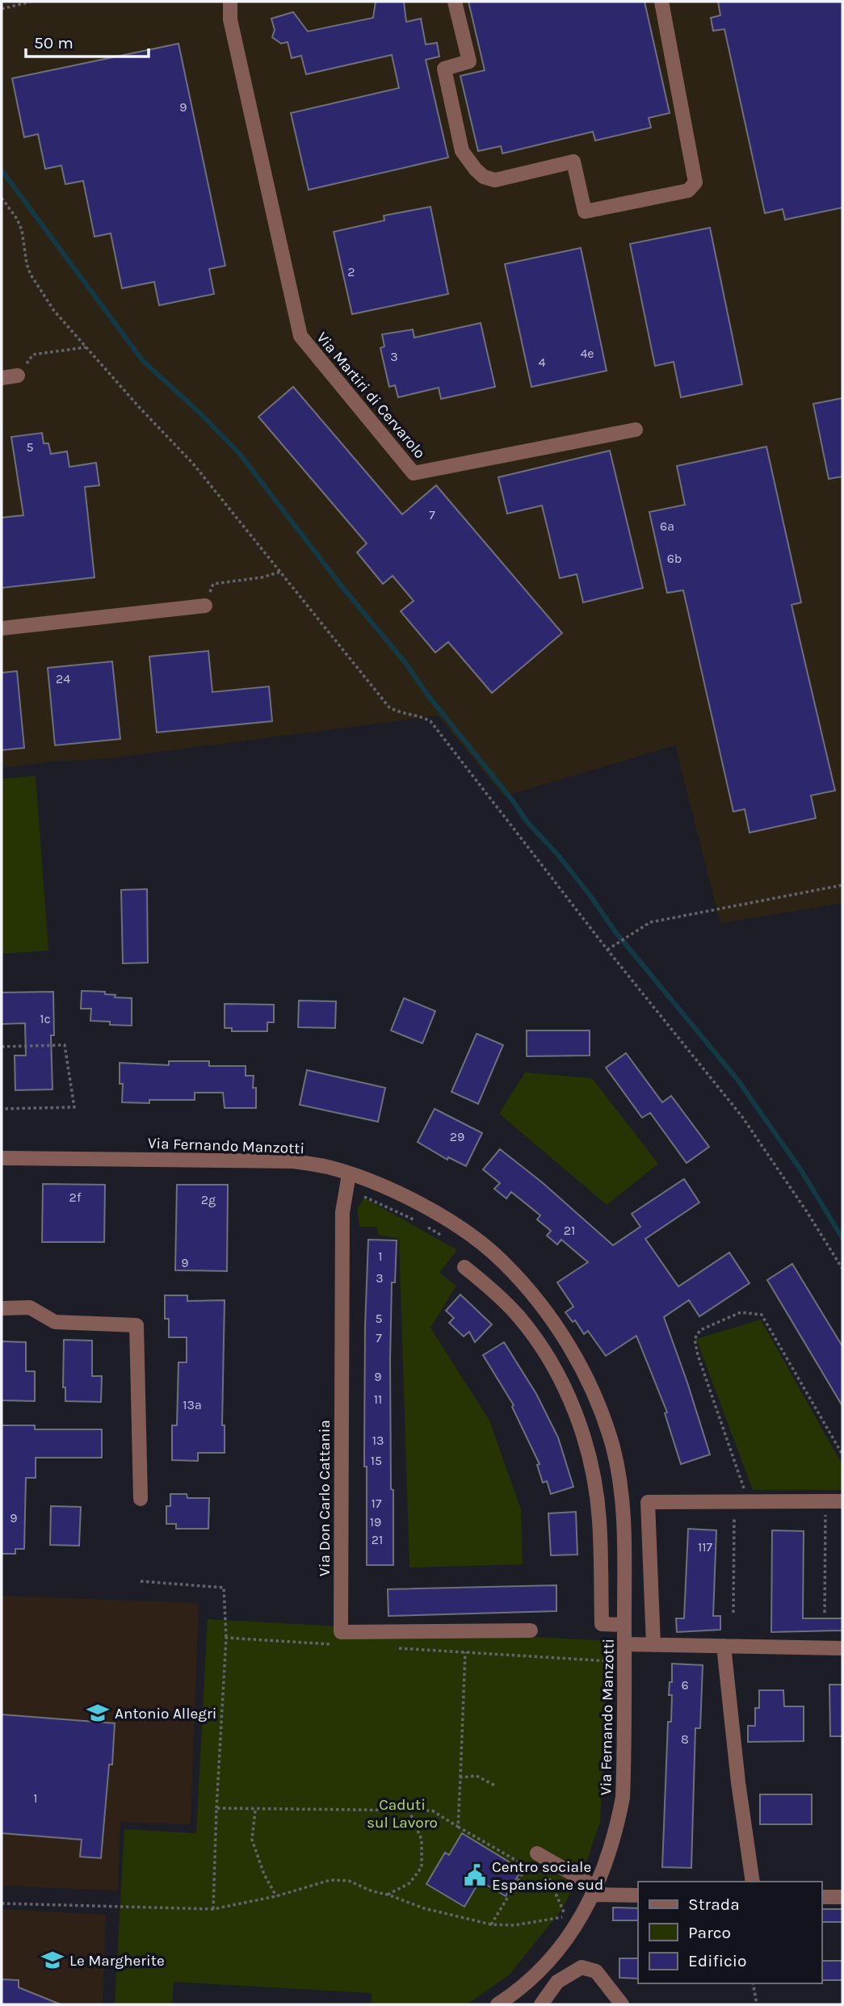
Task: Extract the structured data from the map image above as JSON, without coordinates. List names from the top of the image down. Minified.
{"streets":{"street":["Via Martiri di Cervarolo","Via Fernando Manzotti","Via Don Carlo Cattania"]},"crossings":[["Via Fernando Manzotti","Via Don Carlo Cattania"]],"parks":["Caduti sul Lavoro"],"places":{"school or university":["Antonio Allegri","Le Margherite"],"public building":["Centro sociale Espansione sud"]},"house_numbers":["9","2","4e","3","4","5","7","6a","6b","24","1c","29","2f","2g","21","1","9","3","5","7","9","11","13a","13","15","17","9","19","21","117","6","8","1"],"legend":["Strada","Parco","Edificio"],"scale_bar":"50 m"}
